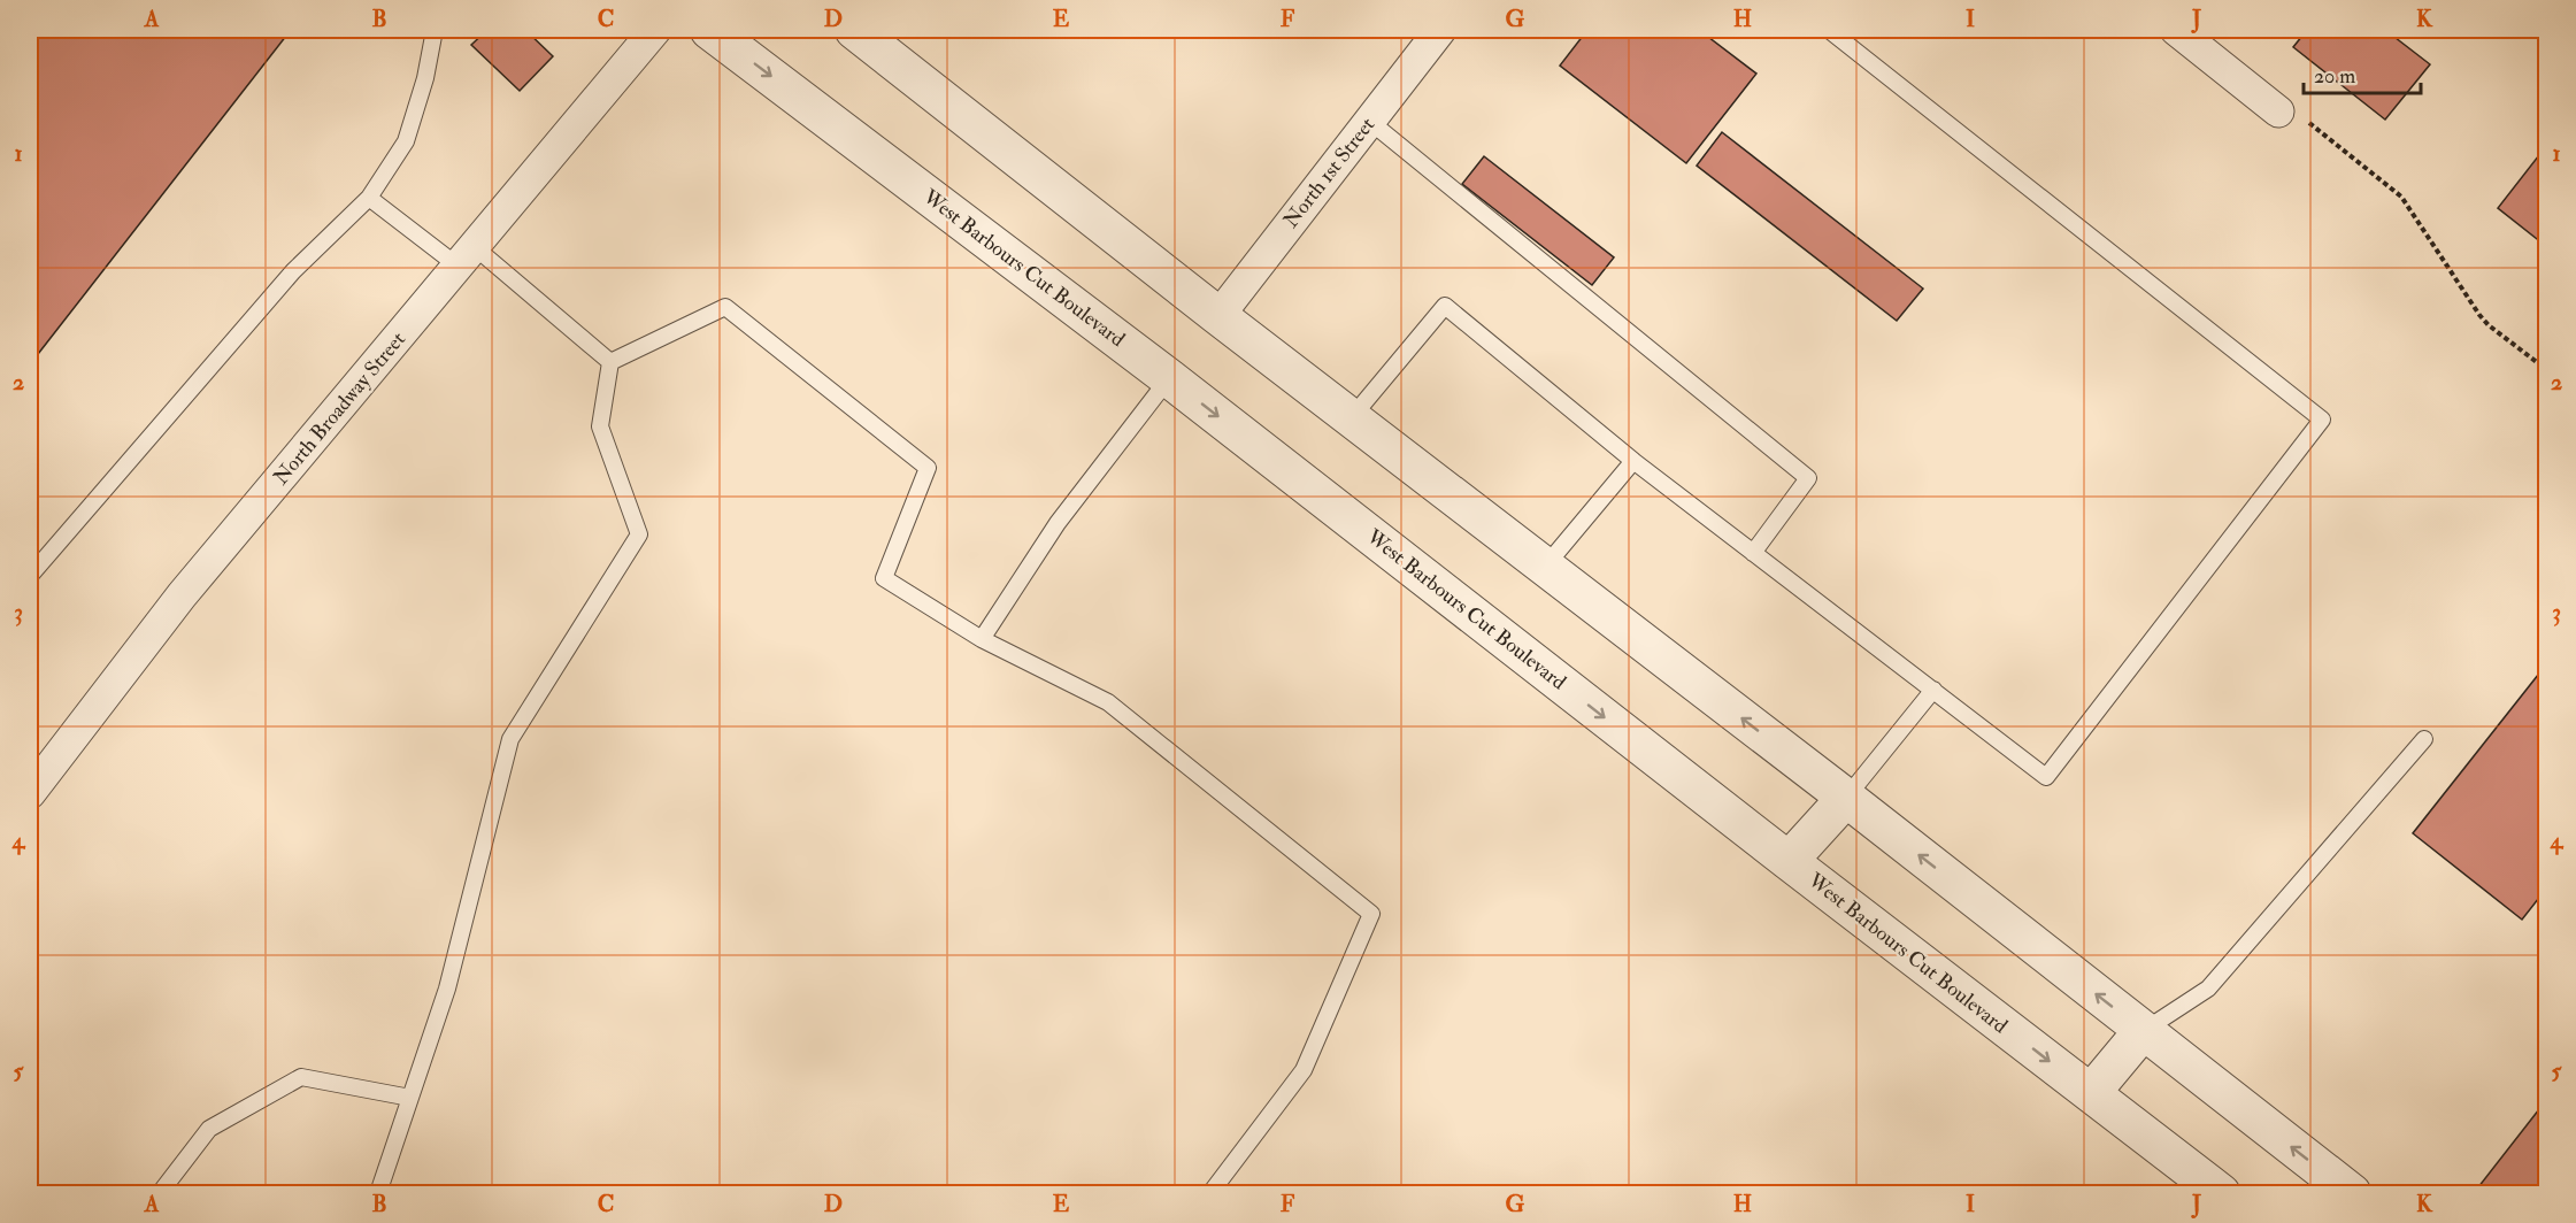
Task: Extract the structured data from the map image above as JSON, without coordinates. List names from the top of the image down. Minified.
{"streets":{"street":["North 1st Street","West Barbours Cut Boulevard","North Broadway Street"]},"scale_bar":"20 m","grid":{"columns":["A","B","C","D","E","F","G","H","I","J","K"],"rows":["1","2","3","4","5"]}}
